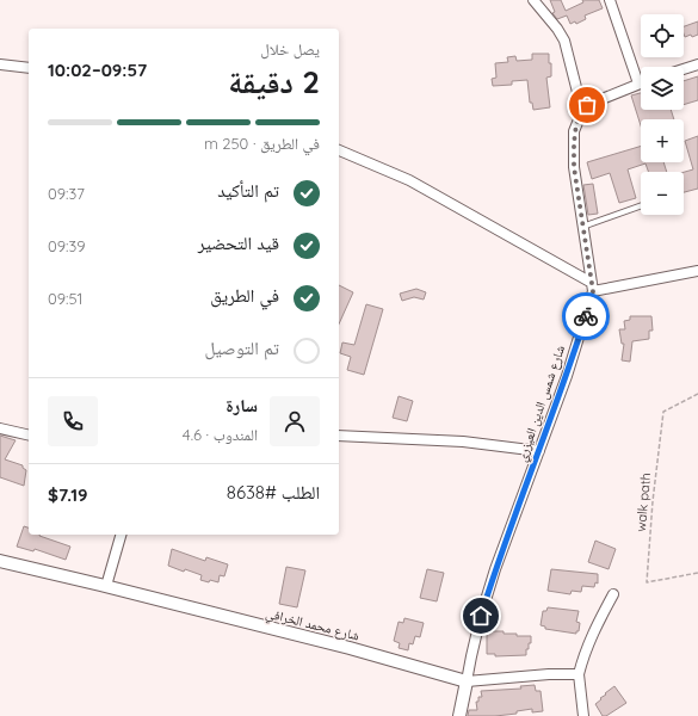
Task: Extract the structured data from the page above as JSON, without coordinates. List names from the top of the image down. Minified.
{"streets":{"street":["شارع شمس الدين العيزري","شارع محمد الخرافي"],"path":["walk path"]},"crossings":[["شارع شمس الدين العيزري","شارع محمد الخرافي"]],"page":{"map_buttons":["+","−"],"heading":["2 دقيقة","يصل خلال","09:57–10:02"],"panel":["سارة","المندوب · 4.6","الطلب #8638","$7.19"],"bar":"في الطريق · 250 m","list":[["تم التأكيد","09:37"],["قيد التحضير","09:39"],["في الطريق","09:51"],"تم التوصيل"]}}
